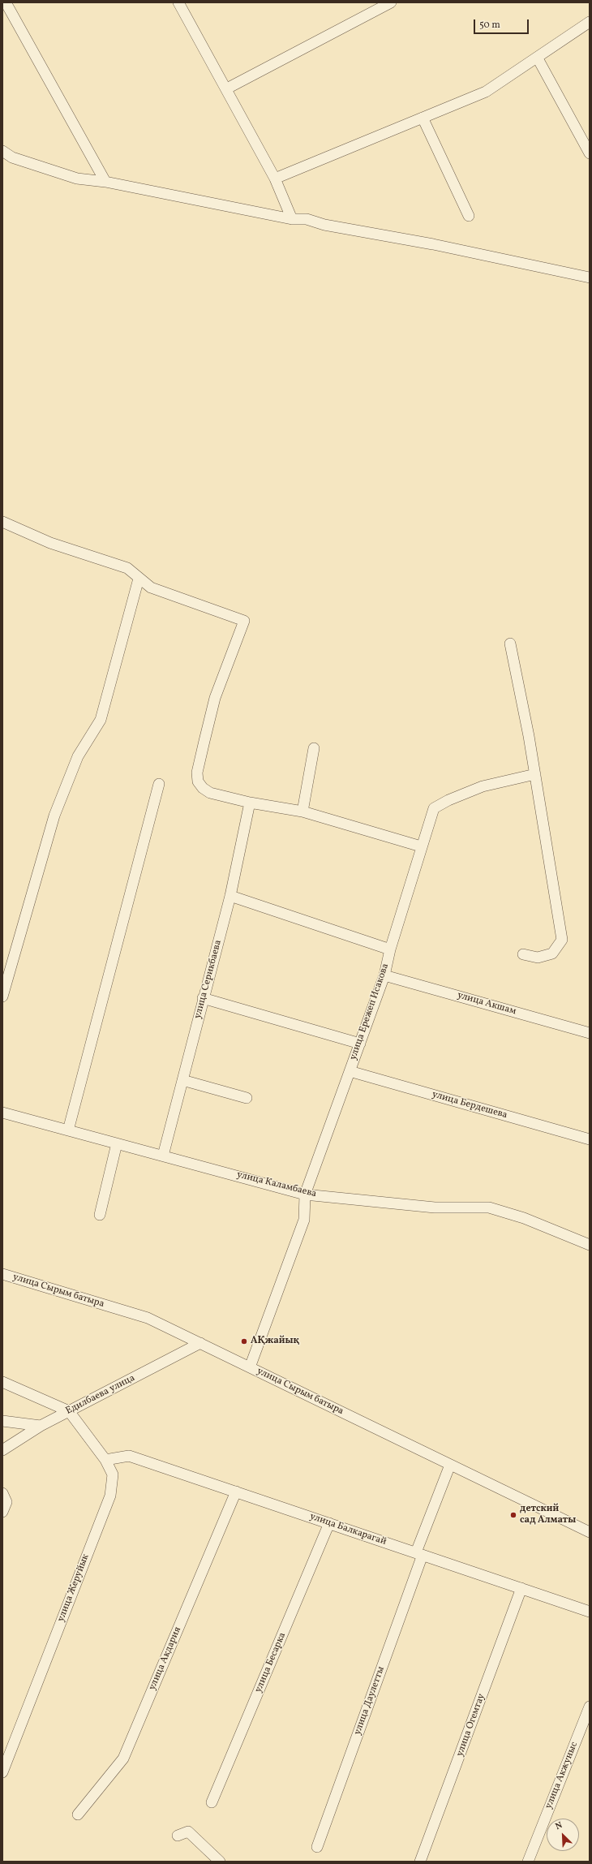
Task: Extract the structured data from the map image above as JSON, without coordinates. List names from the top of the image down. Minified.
{"streets":{"street":["улица Серикбаева","улица Акшам","улица Ережеп Исакова","улица Бердешева","улица Каламбаева","улица Сырым батыра","Едилбаева улица","улица Балкарагай","улица Жеруйык","улица Акдария","улица Бесарка","улица Даулетты","улица Огемтау","улица Акжуныс"]},"crossings":[["улица Серикбаева","улица Каламбаева"],["улица Акшам","улица Ережеп Исакова"],["улица Ережеп Исакова","улица Бердешева"],["улица Ережеп Исакова","улица Каламбаева"],["улица Ережеп Исакова","улица Сырым батыра"],["улица Сырым батыра","Едилбаева улица"],["улица Сырым батыра","улица Даулетты"],["Едилбаева улица","улица Жеруйык"],["улица Балкарагай","улица Жеруйык"],["улица Балкарагай","улица Акдария"],["улица Балкарагай","улица Бесарка"],["улица Балкарагай","улица Даулетты"],["улица Балкарагай","улица Огемтау"]],"places":["АҚжайық","детский сад Алматы"],"scale_bar":"50 m","north":"top left"}
